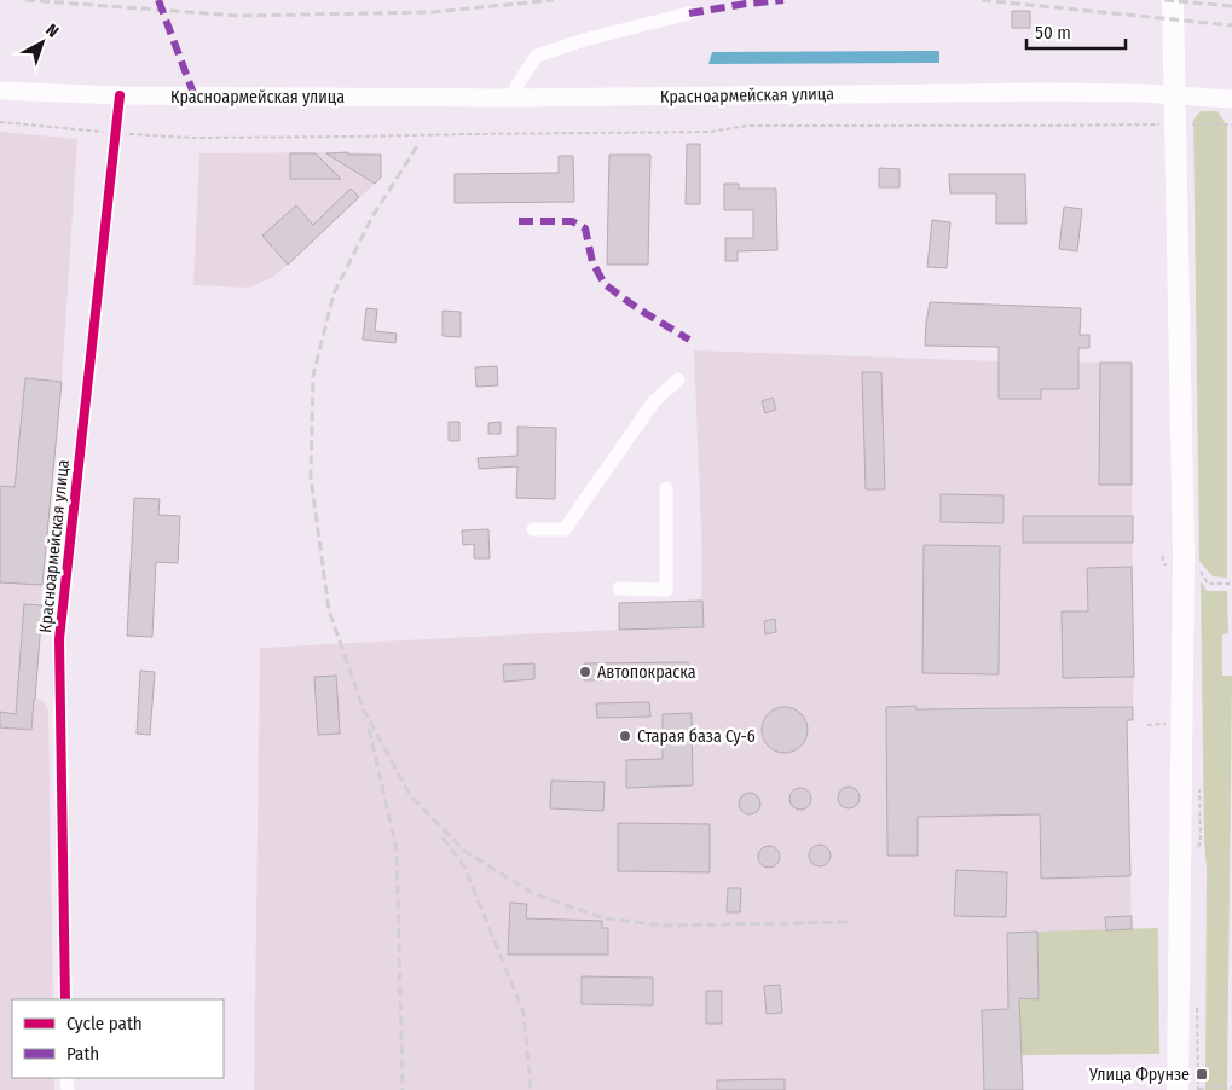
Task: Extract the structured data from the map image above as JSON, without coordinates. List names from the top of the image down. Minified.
{"streets":{"main road":["Красноармейская улица"]},"places":{"other":["Автопокраска","Старая база Су-6"],"transit":["Улица Фрунзе"]},"legend":["Cycle path","Path"],"scale_bar":"50 m","north":"top right"}
